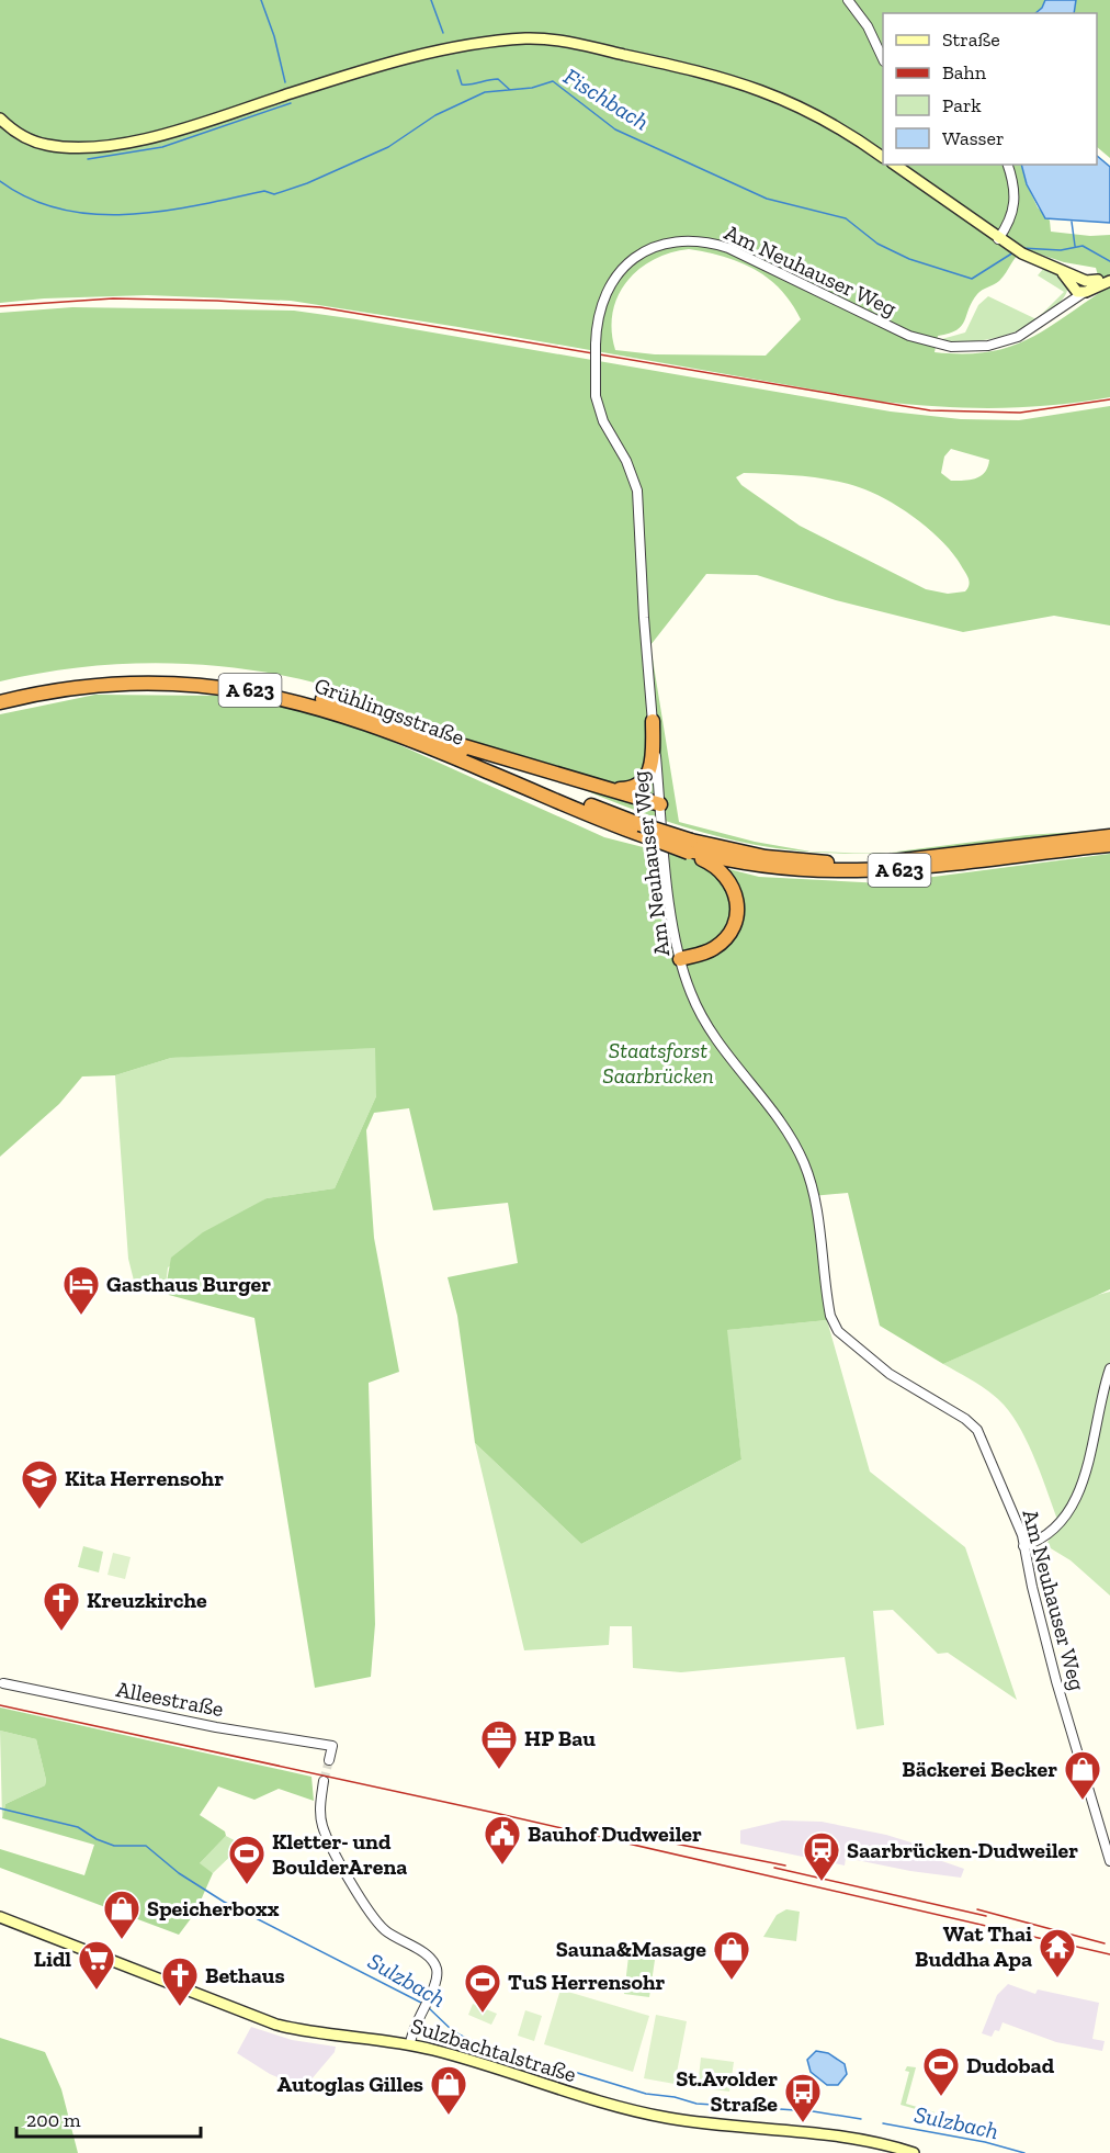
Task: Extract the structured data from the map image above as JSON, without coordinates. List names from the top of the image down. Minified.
{"streets":{"highway":["A 623","Grühlingsstraße"],"main road":["Sulzbachtalstraße"],"street":["Am Neuhauser Weg","Alleestraße"]},"crossings":[["A 623","Grühlingsstraße"]],"water":["Fischbach","Sulzbach"],"parks":["Staatsforst Saarbrücken"],"places":{"hotel":["Gasthaus Burger"],"school or university":["Kita Herrensohr"],"church":["Kreuzkirche","Bethaus"],"office":["HP Bau"],"shop":["Bäckerei Becker","Speicherboxx","Sauna&Masage","Autoglas Gilles"],"public building":["Bauhof Dudweiler"],"station":["Saarbrücken-Dudweiler"],"sports":["Kletter- und BoulderArena","TuS Herrensohr","Dudobad"],"temple":["Wat Thai Buddha Apa"],"supermarket":["Lidl"],"bus stop":["St.Avolder Straße"]},"legend":["Straße","Bahn","Park","Wasser"],"scale_bar":"200 m"}
